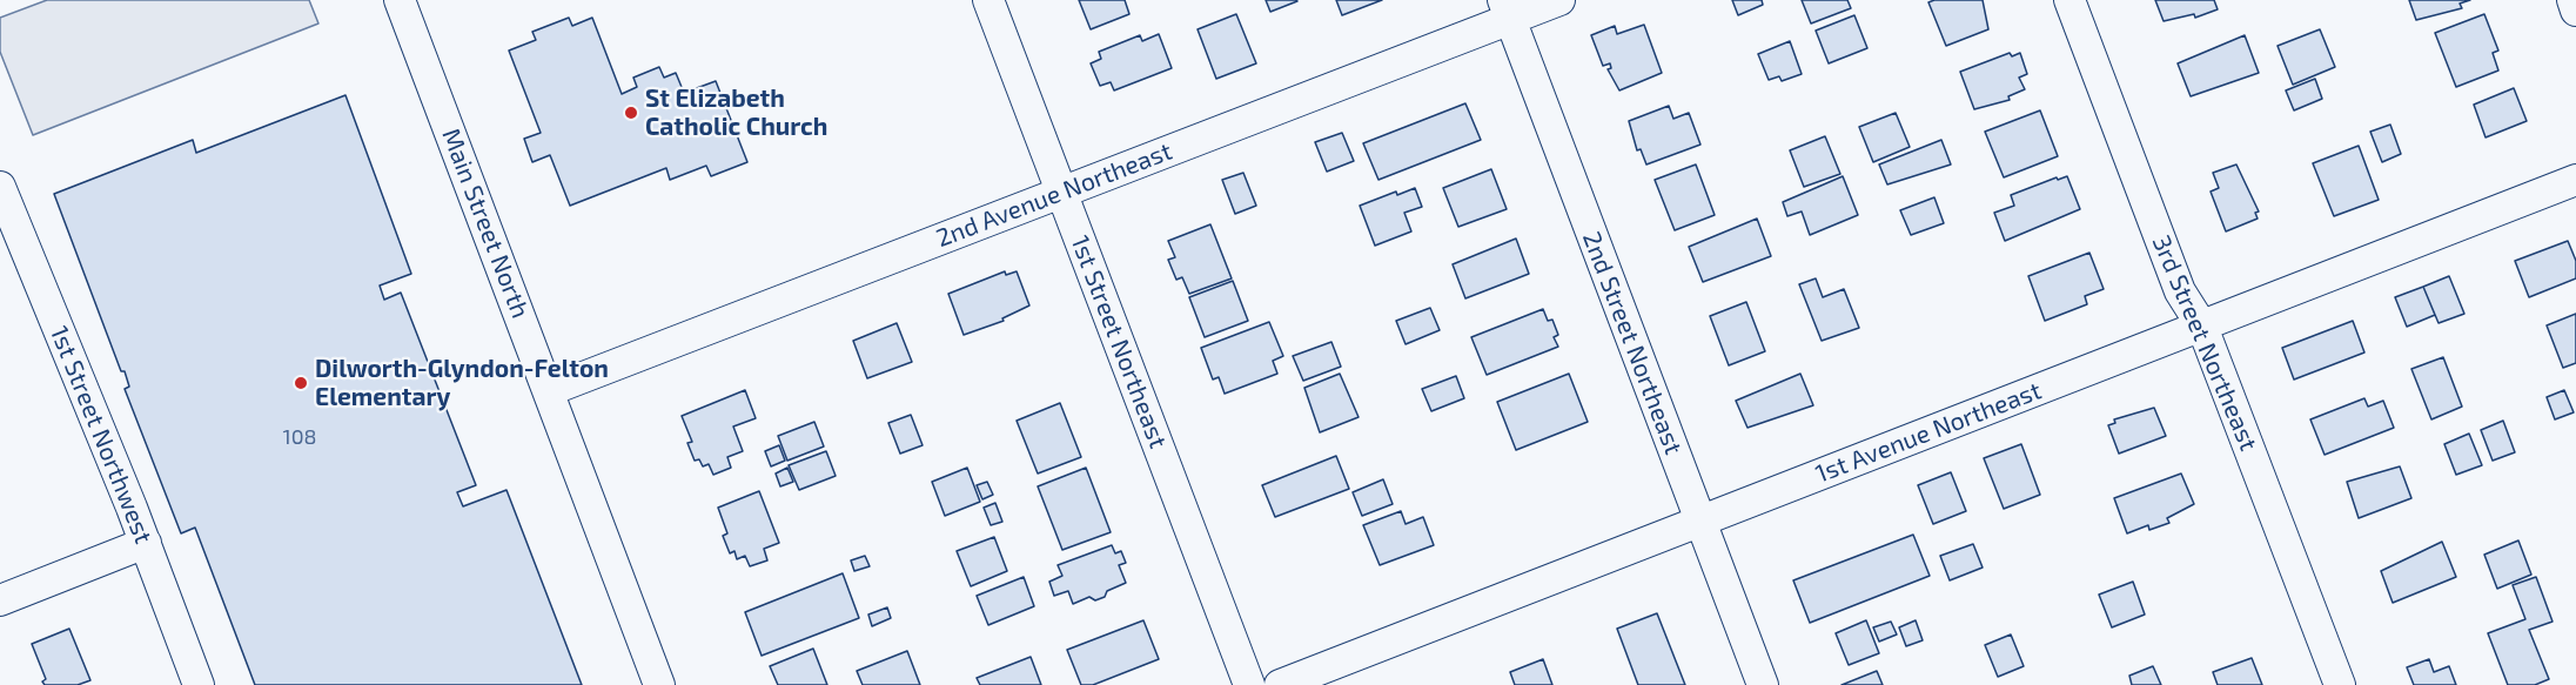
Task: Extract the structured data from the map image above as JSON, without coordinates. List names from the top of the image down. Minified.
{"streets":{"street":["2nd Avenue Northeast","Main Street North","1st Street Northeast","2nd Street Northeast","3rd Street Northeast","1st Avenue Northeast","1st Street Northwest"]},"crossings":[["2nd Avenue Northeast","Main Street North"],["2nd Avenue Northeast","1st Street Northeast"],["2nd Avenue Northeast","2nd Street Northeast"],["2nd Street Northeast","1st Avenue Northeast"],["3rd Street Northeast","1st Avenue Northeast"]],"places":["St Elizabeth Catholic Church","Dilworth-Glyndon-Felton Elementary"],"house_numbers":["108"]}
